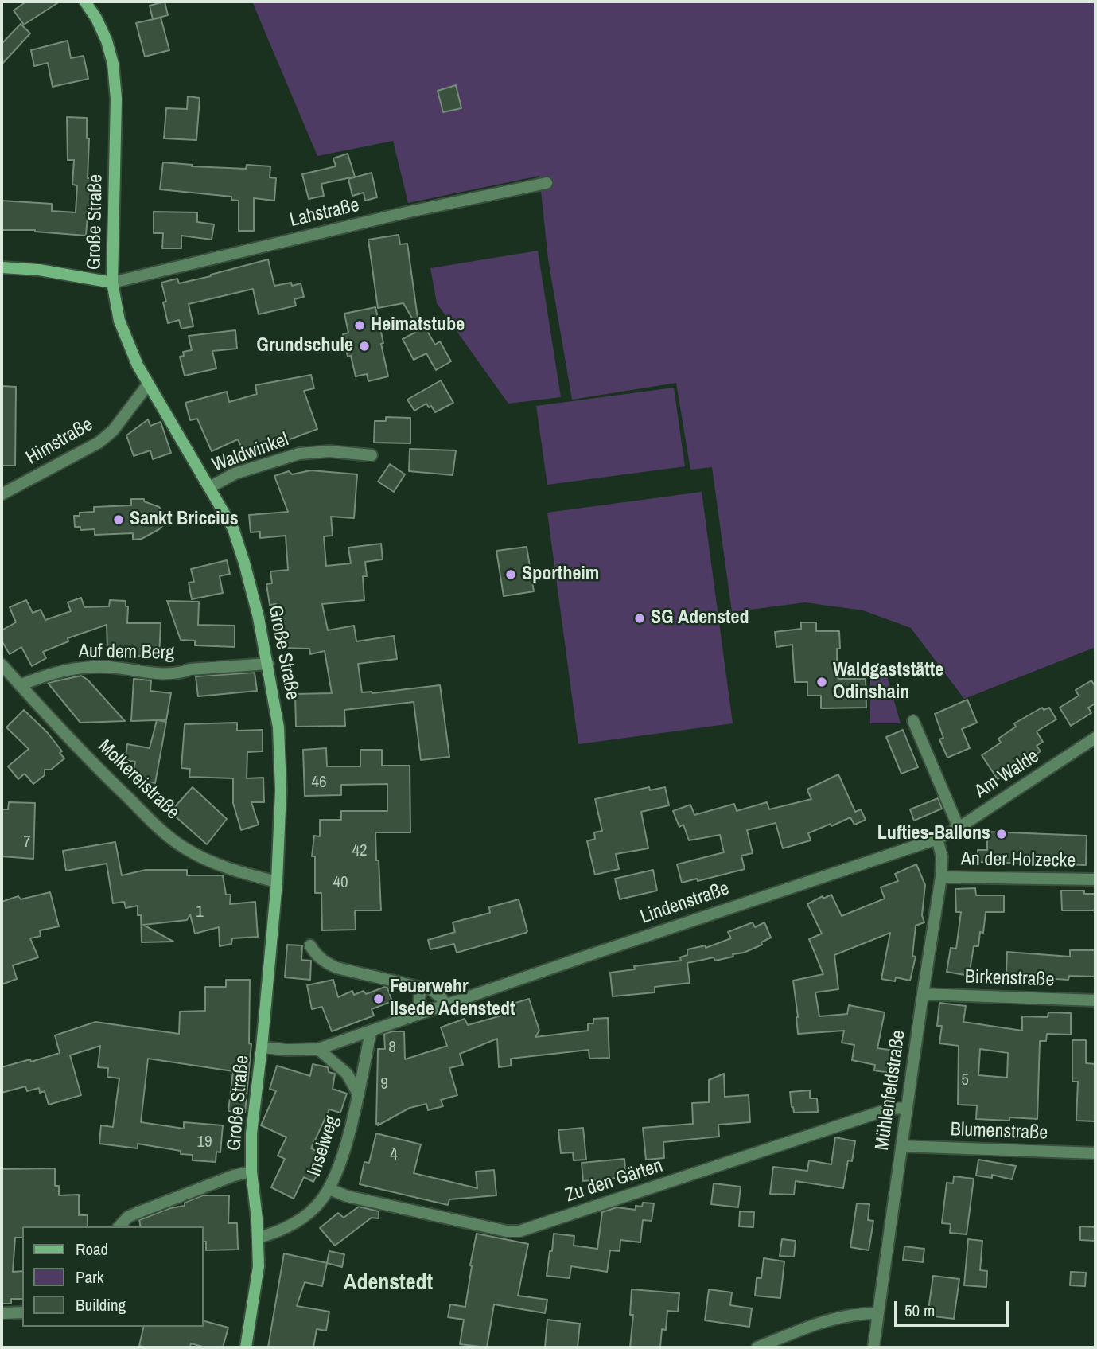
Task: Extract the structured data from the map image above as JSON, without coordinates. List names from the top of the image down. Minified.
{"streets":{"main road":["Große Straße"],"street":["Lahstraße","Himstraße","Waldwinkel","Auf dem Berg","Am Walde","Molkereistraße","An der Holzecke","Lindenstraße","Birkenstraße","Mühlenfeldstraße","Blumenstraße","Inselweg","Zu den Gärten"]},"crossings":[["Lahstraße","Große Straße"],["Große Straße","Himstraße"],["Große Straße","Waldwinkel"],["Große Straße","Auf dem Berg"],["Große Straße","Molkereistraße"],["Große Straße","Lindenstraße"],["Große Straße","Inselweg"],["Auf dem Berg","Molkereistraße"],["Am Walde","Lindenstraße"],["Am Walde","Mühlenfeldstraße"],["An der Holzecke","Mühlenfeldstraße"],["Lindenstraße","Mühlenfeldstraße"],["Lindenstraße","Inselweg"],["Birkenstraße","Mühlenfeldstraße"],["Mühlenfeldstraße","Blumenstraße"],["Mühlenfeldstraße","Zu den Gärten"],["Inselweg","Zu den Gärten"]],"districts":["Adenstedt"],"places":["Heimatstube","Grundschule","Sankt Briccius","Sportheim","SG Adensted","Waldgaststätte Odinshain","Lufties-Ballons","Feuerwehr Ilsede Adenstedt"],"house_numbers":["46","7","42","40","1","8","5","9","19","4"],"legend":["Road","Park","Building"],"scale_bar":"50 m"}
